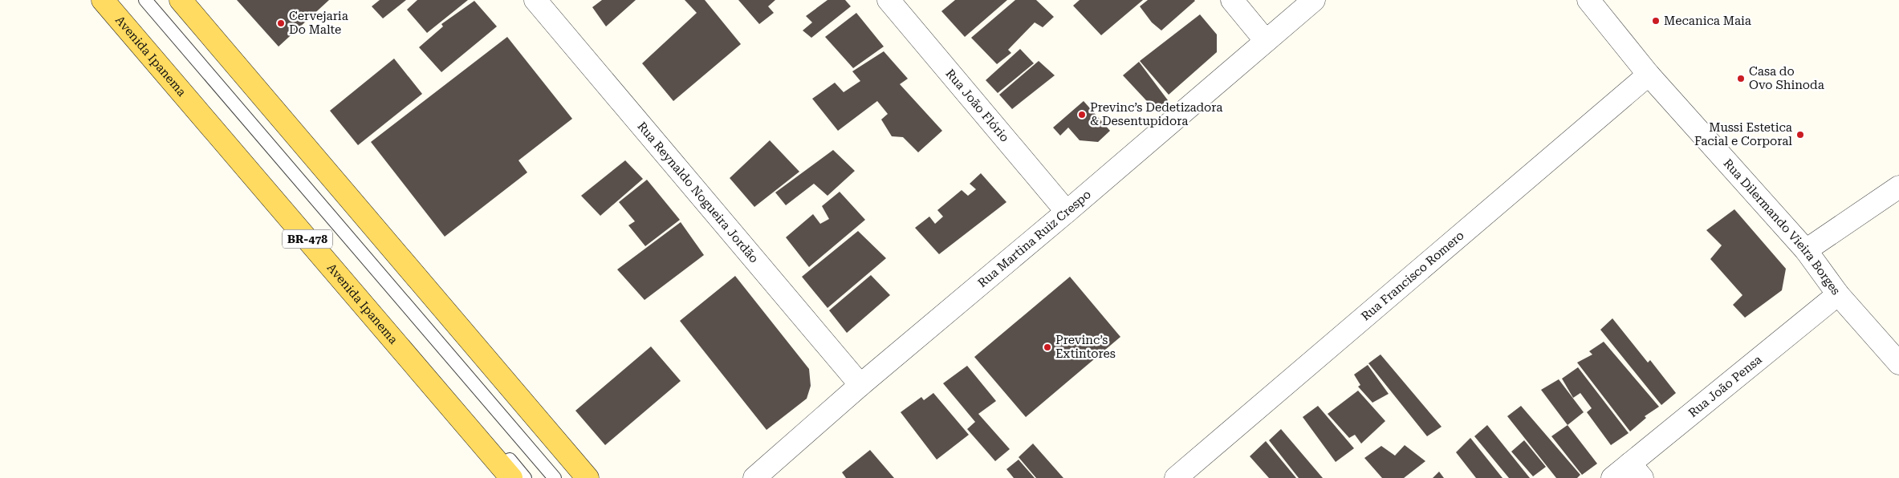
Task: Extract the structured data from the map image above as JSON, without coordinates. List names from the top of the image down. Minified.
{"streets":{"main road":["Avenida Ipanema","BR-478"],"street":["Rua João Flório","Rua Reynaldo Nogueira Jordão","Rua Dilermando Vieira Borges","Rua Martina Ruiz Crespo","Rua Francisco Romero","Rua João Pensa"]},"crossings":[["Rua João Flório","Rua Martina Ruiz Crespo"],["Rua Reynaldo Nogueira Jordão","Rua Martina Ruiz Crespo"],["Rua Dilermando Vieira Borges","Rua Francisco Romero"],["Rua Dilermando Vieira Borges","Rua João Pensa"]],"places":["Mecanica Maia","Cervejaria Do Malte","Casa do Ovo Shinoda","Previnc’s Dedetizadora & Desentupidora","Mussi Estetica Facial e Corporal","Previnc’s Extintores"]}
